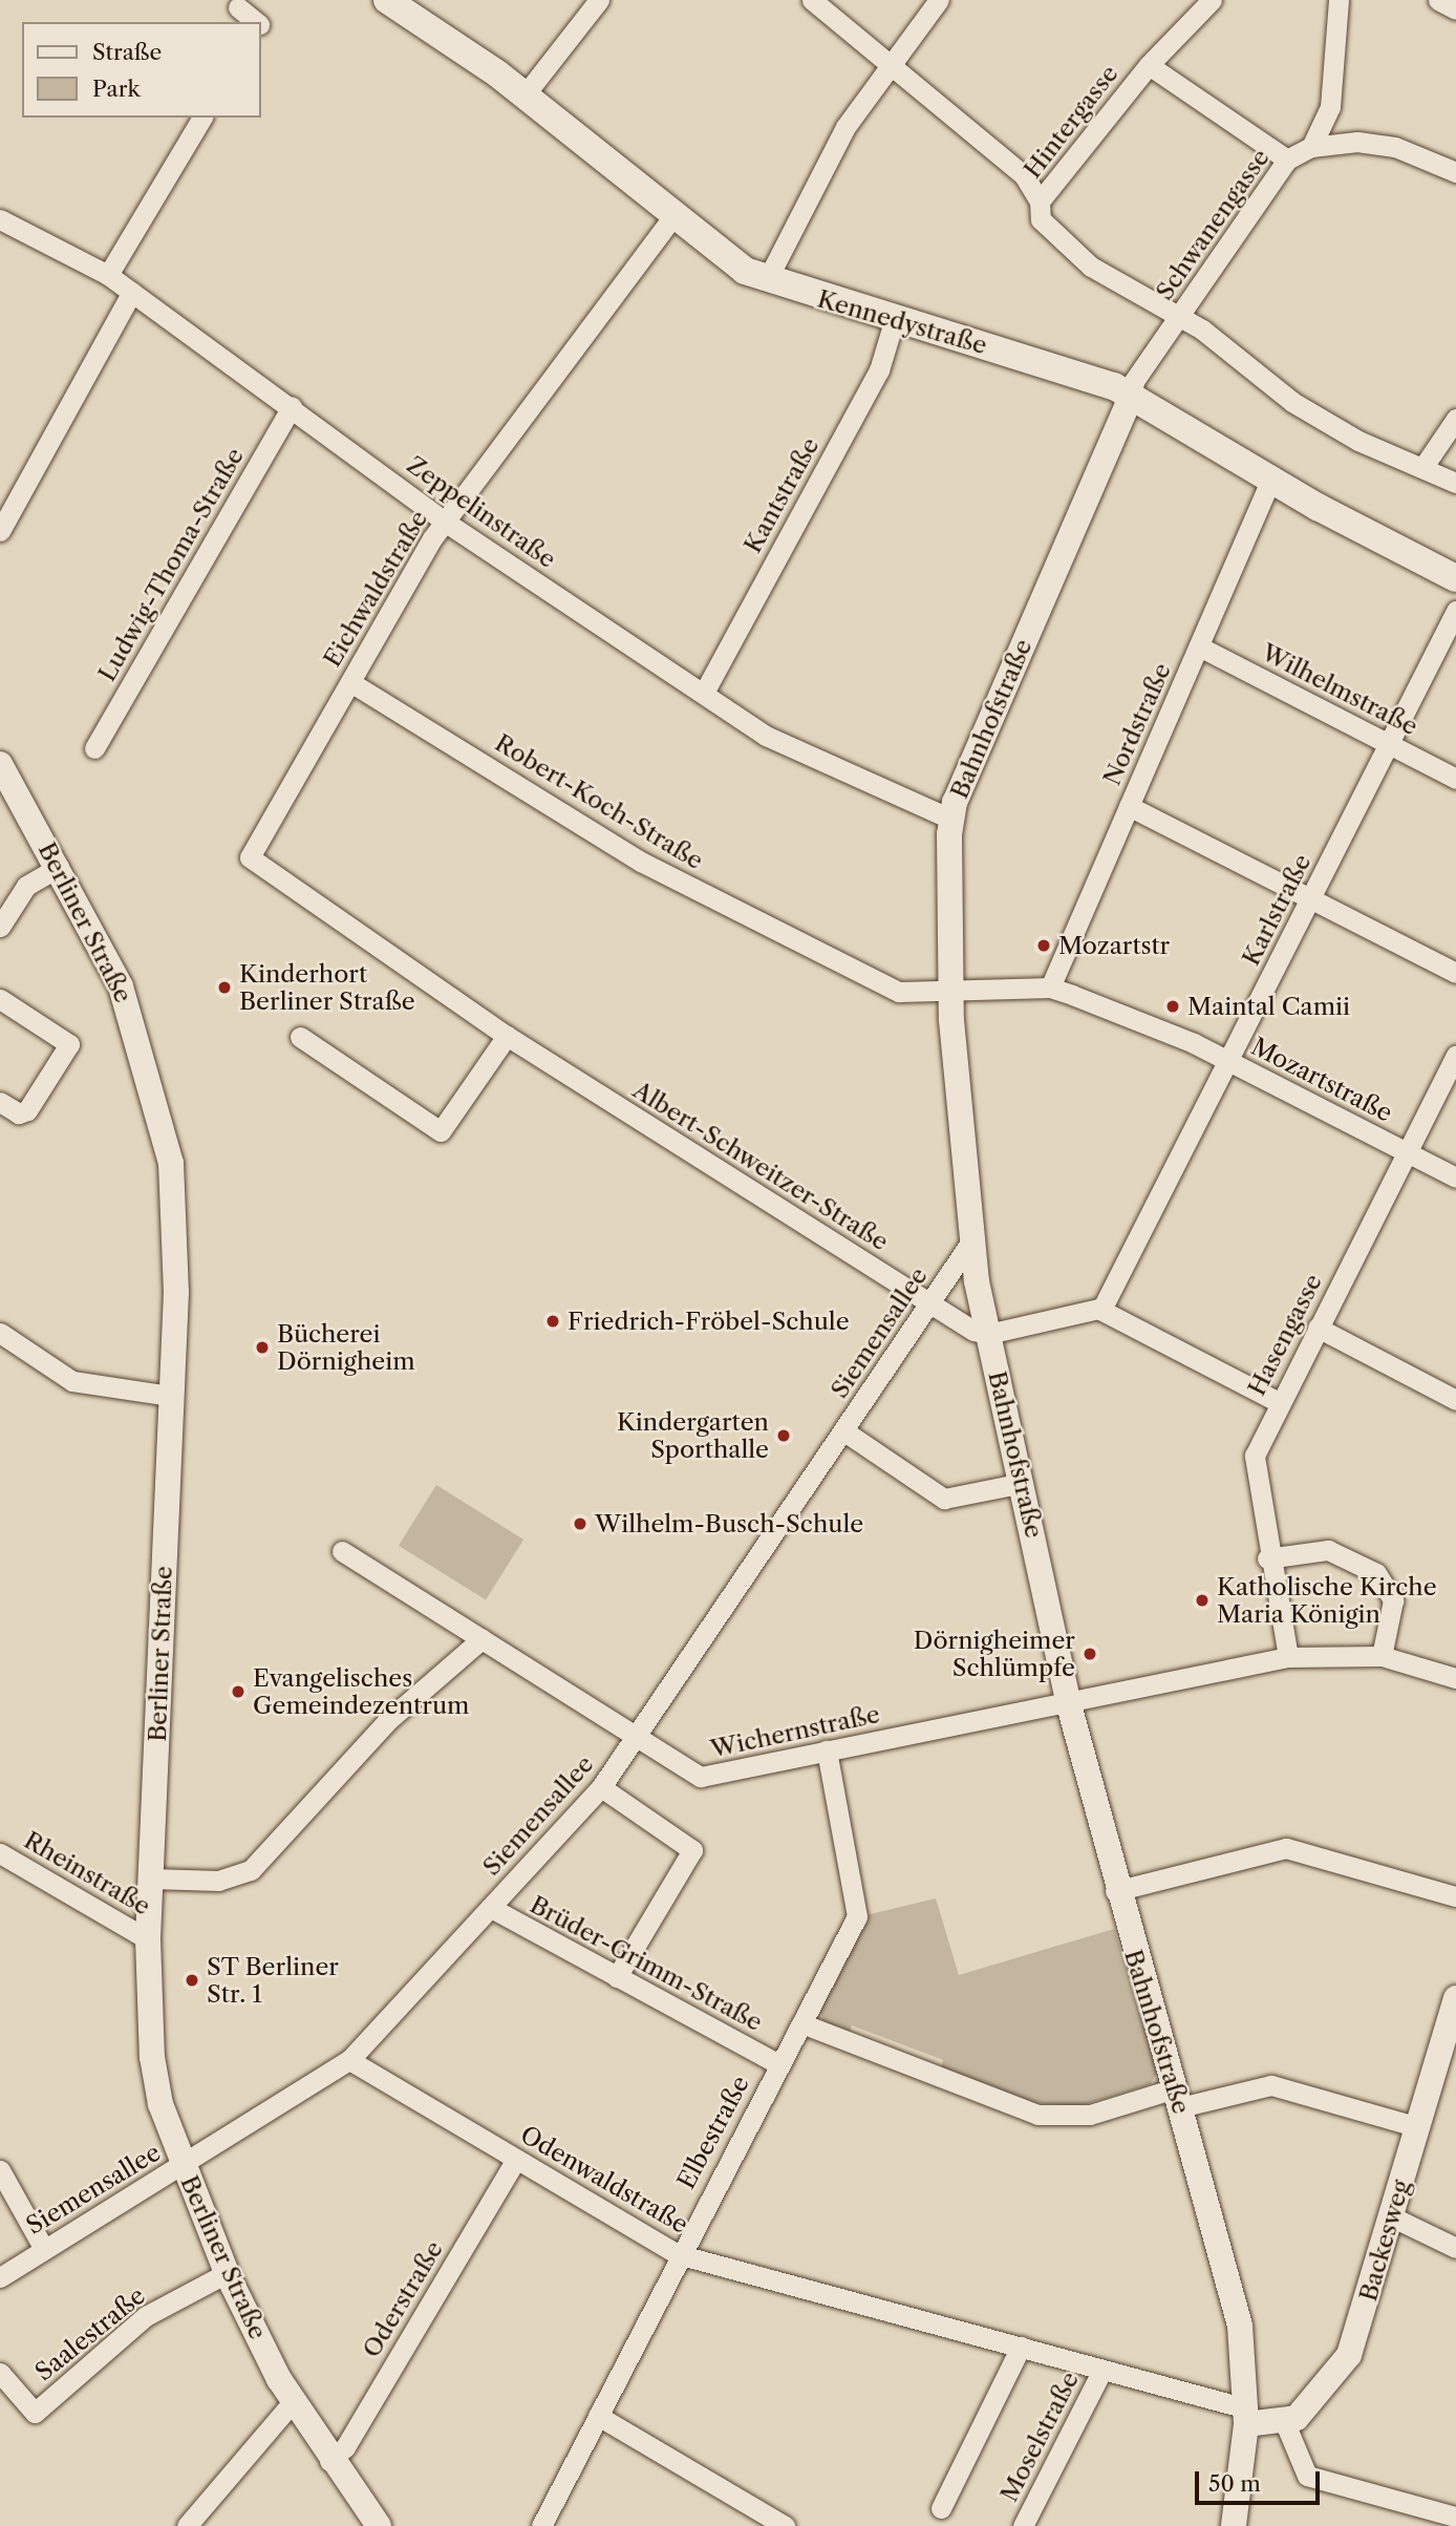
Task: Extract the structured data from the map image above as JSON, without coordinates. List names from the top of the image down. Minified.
{"streets":{"main road":["Kennedystraße"],"street":["Hintergasse","Schwanengasse","Kantstraße","Zeppelinstraße","Ludwig-Thoma-Straße","Eichwaldstraße","Wilhelmstraße","Bahnhofstraße","Nordstraße","Robert-Koch-Straße","Karlstraße","Berliner Straße","Mozartstraße","Albert-Schweitzer-Straße","Siemensallee","Hasengasse","Wichernstraße","Rheinstraße","Brüder-Grimm-Straße","Elbestraße","Odenwaldstraße","Backesweg","Oderstraße","Saalestraße","Moselstraße"]},"crossings":[["Hintergasse","Schwanengasse"],["Schwanengasse","Kennedystraße"],["Schwanengasse","Bahnhofstraße"],["Kennedystraße","Kantstraße"],["Kennedystraße","Eichwaldstraße"],["Kennedystraße","Bahnhofstraße"],["Kennedystraße","Nordstraße"],["Kantstraße","Zeppelinstraße"],["Zeppelinstraße","Ludwig-Thoma-Straße"],["Zeppelinstraße","Eichwaldstraße"],["Zeppelinstraße","Bahnhofstraße"],["Eichwaldstraße","Robert-Koch-Straße"],["Eichwaldstraße","Albert-Schweitzer-Straße"],["Wilhelmstraße","Nordstraße"],["Wilhelmstraße","Karlstraße"],["Bahnhofstraße","Robert-Koch-Straße"],["Bahnhofstraße","Mozartstraße"],["Bahnhofstraße","Albert-Schweitzer-Straße"],["Bahnhofstraße","Siemensallee"],["Bahnhofstraße","Wichernstraße"],["Bahnhofstraße","Odenwaldstraße"],["Nordstraße","Mozartstraße"],["Robert-Koch-Straße","Mozartstraße"],["Karlstraße","Mozartstraße"],["Berliner Straße","Siemensallee"],["Berliner Straße","Rheinstraße"],["Berliner Straße","Oderstraße"],["Berliner Straße","Saalestraße"],["Mozartstraße","Hasengasse"],["Albert-Schweitzer-Straße","Siemensallee"],["Siemensallee","Wichernstraße"],["Siemensallee","Brüder-Grimm-Straße"],["Siemensallee","Odenwaldstraße"],["Hasengasse","Wichernstraße"],["Wichernstraße","Elbestraße"],["Brüder-Grimm-Straße","Elbestraße"],["Elbestraße","Odenwaldstraße"],["Odenwaldstraße","Oderstraße"],["Odenwaldstraße","Moselstraße"]],"places":["Mozartstr","Kinderhort Berliner Straße","Maintal Camii","Friedrich-Fröbel-Schule","Bücherei Dörnigheim","Kindergarten Sporthalle","Wilhelm-Busch-Schule","Katholische Kirche Maria Königin","Dörnigheimer Schlümpfe","Evangelisches Gemeindezentrum","ST Berliner Str. 1"],"legend":["Straße","Park"],"scale_bar":"50 m"}
